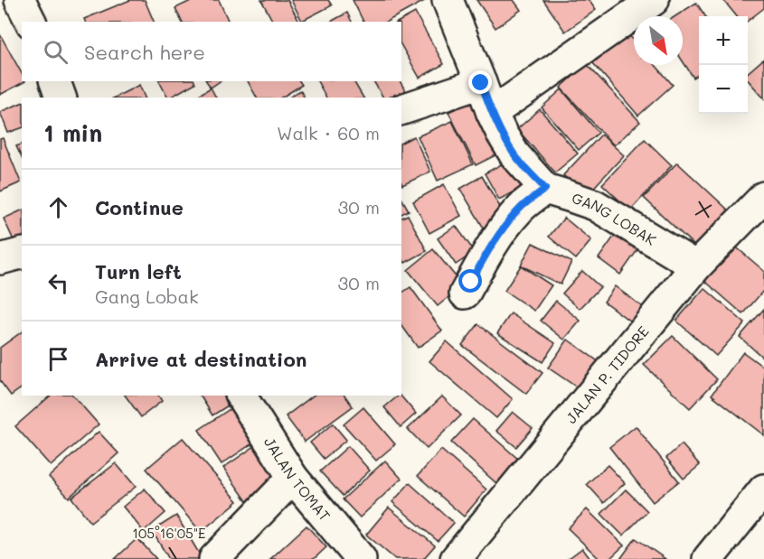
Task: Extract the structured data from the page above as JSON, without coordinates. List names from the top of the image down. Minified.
{"streets":{"street":["GANG LOBAK","JALAN P. TIDORE","JALAN TOMAT"]},"crossings":[["GANG LOBAK","JALAN P. TIDORE"]],"north":"bottom right","page":{"map_buttons":["+","−"],"search":"Search here","heading":["1 min","Walk · 60 m"],"list":[["Continue","30 m"],["Turn left","Gang Lobak","30 m"],"Arrive at destination"]},"coordinates":["105°16'05\"E"]}
